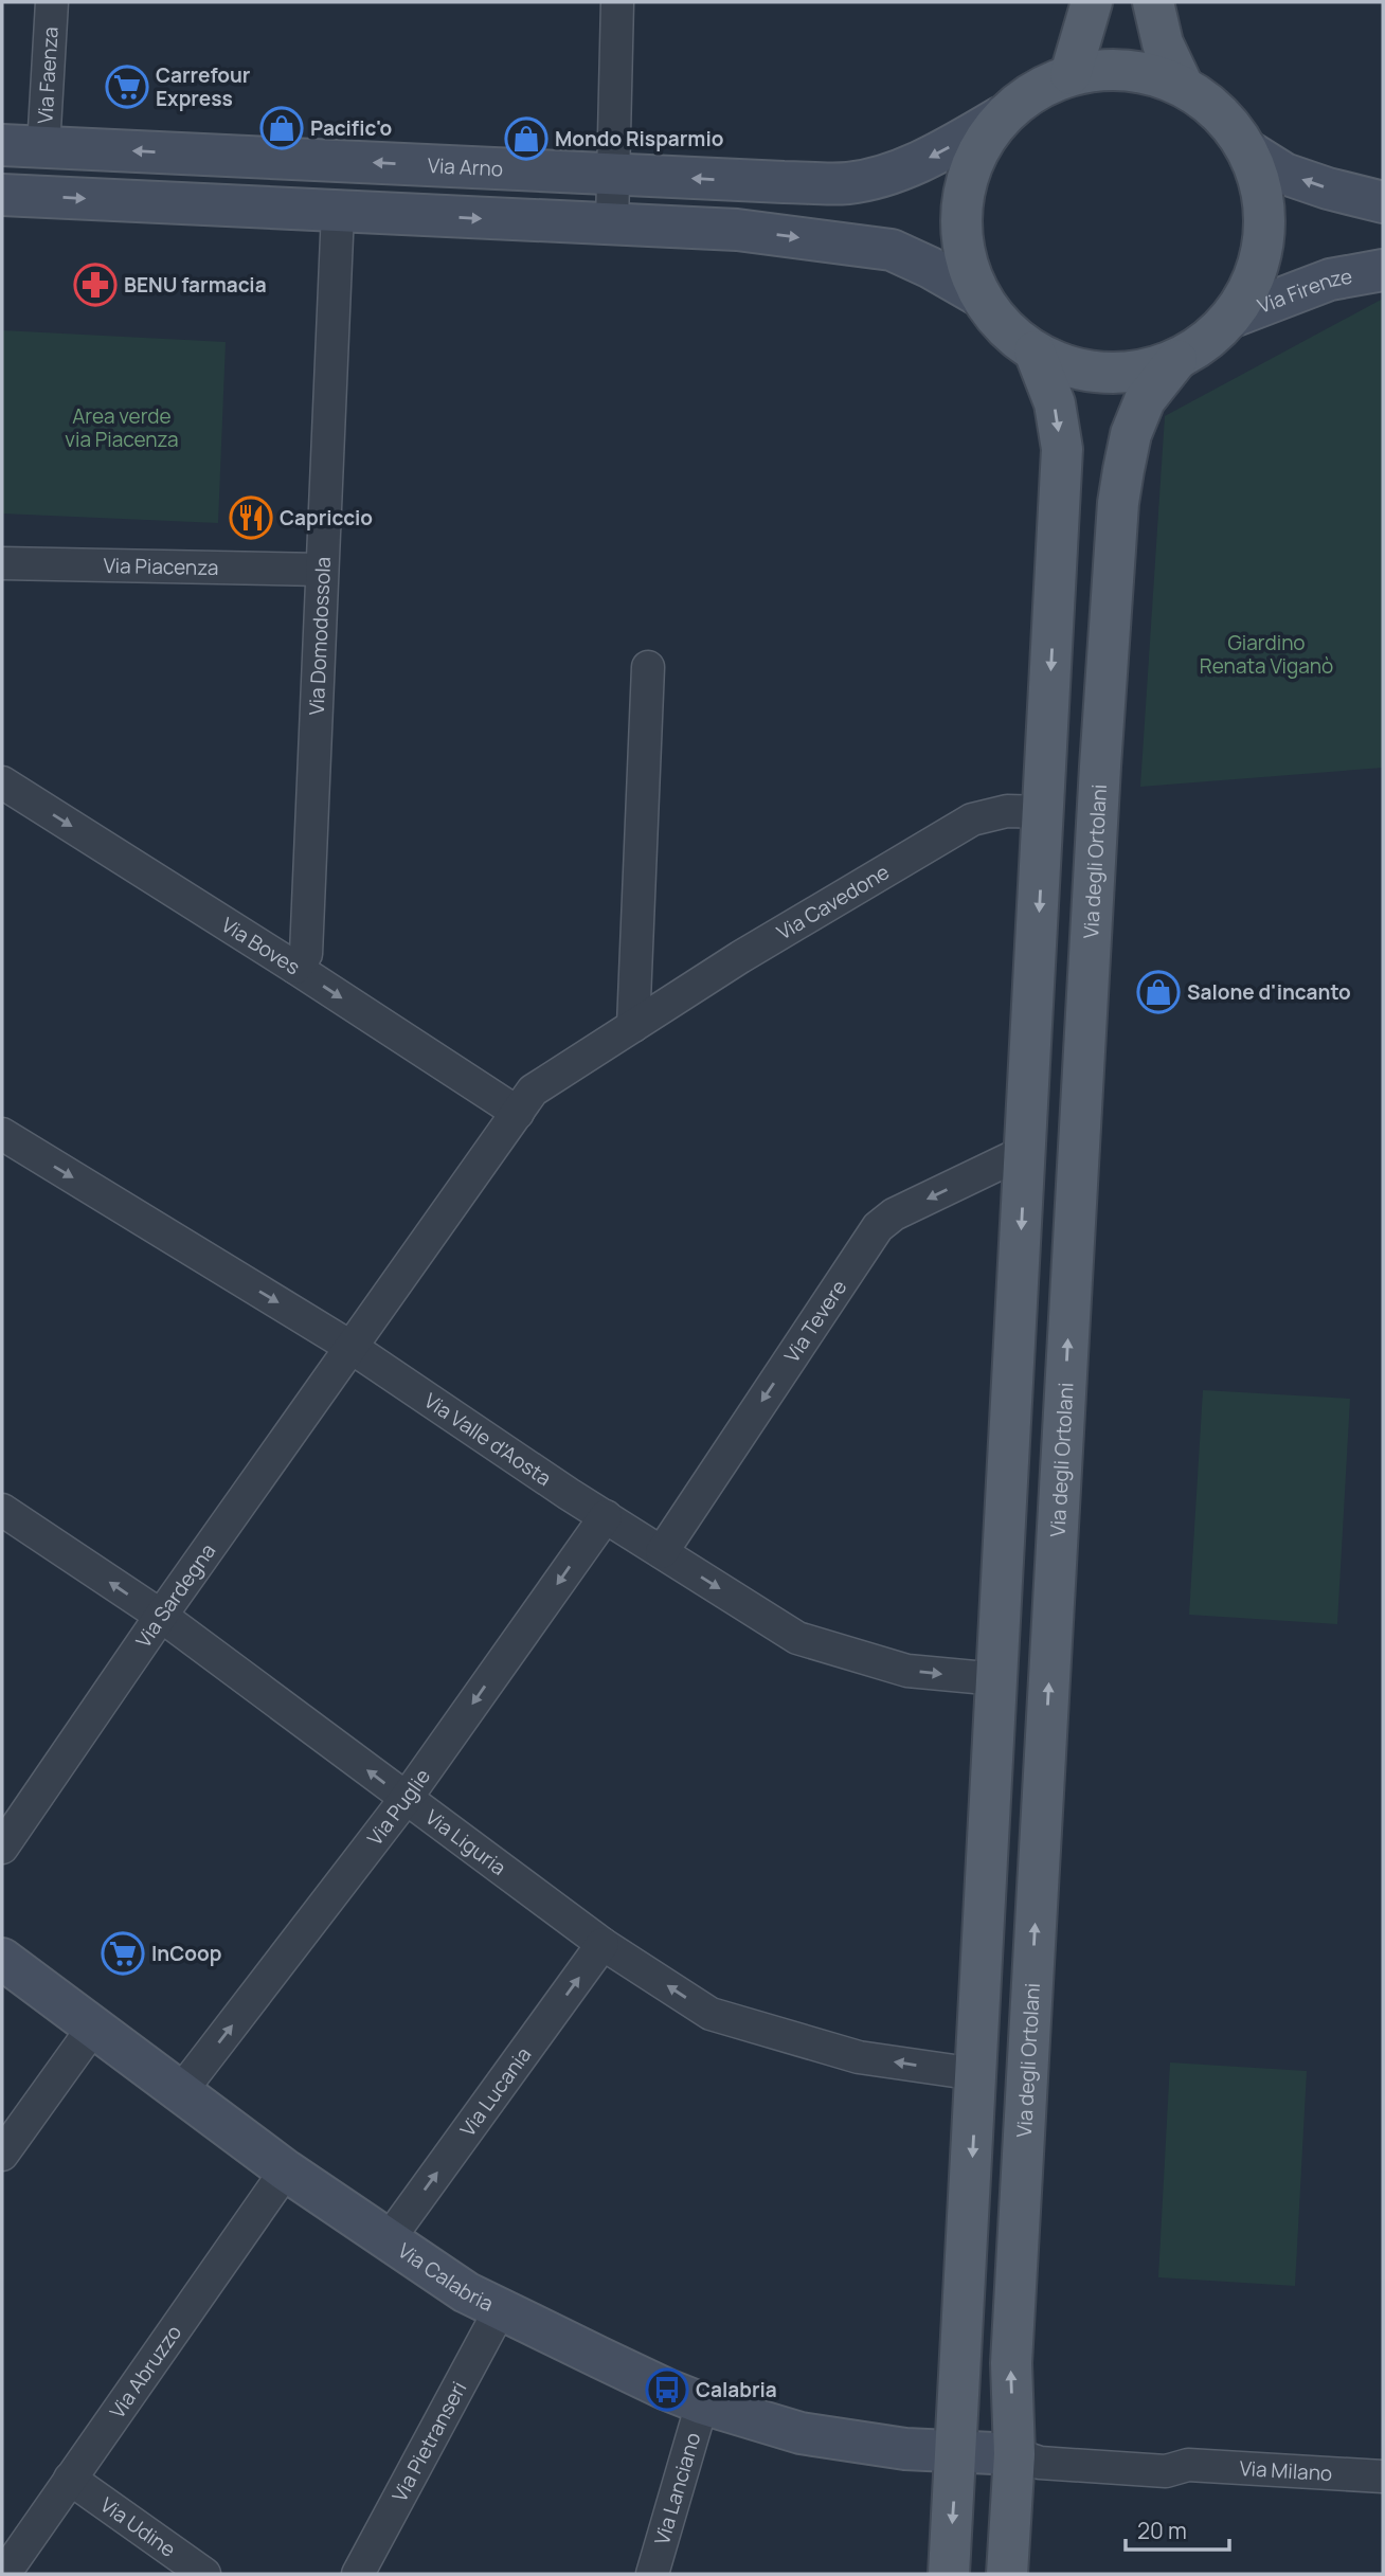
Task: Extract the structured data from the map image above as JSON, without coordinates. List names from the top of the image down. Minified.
{"streets":{"main road":["Via degli Ortolani"],"street":["Via Faenza","Via Arno","Via Firenze","Via Piacenza","Via Domodossola","Via Cavedone","Via Boves","Via Tevere","Via Valle d'Aosta","Via Sardegna","Via Puglie","Via Liguria","Via Lucania","Via Calabria","Via Abruzzo","Via Pietranseri","Via Milano","Via Lanciano","Via Udine"]},"crossings":[["Via Faenza","Via Arno"],["Via Piacenza","Via Domodossola"],["Via Domodossola","Via Boves"],["Via degli Ortolani","Via Milano"],["Via Cavedone","Via Boves"],["Via Cavedone","Via Valle d'Aosta"],["Via Cavedone","Via Sardegna"],["Via Tevere","Via Valle d'Aosta"],["Via Valle d'Aosta","Via Sardegna"],["Via Valle d'Aosta","Via Puglie"],["Via Sardegna","Via Liguria"],["Via Puglie","Via Liguria"],["Via Puglie","Via Calabria"],["Via Liguria","Via Lucania"],["Via Lucania","Via Calabria"],["Via Calabria","Via Abruzzo"],["Via Calabria","Via Pietranseri"],["Via Calabria","Via Milano"],["Via Calabria","Via Lanciano"],["Via Abruzzo","Via Udine"]],"one_way":["Via Boves","Via Tevere","Via Valle d'Aosta","Via Liguria","Via Lucania"],"parks":["Area verde via Piacenza","Giardino Renata Viganò"],"places":{"supermarket":["Carrefour Express","InCoop"],"shop":["Pacific'o","Mondo Risparmio","Salone d'incanto"],"pharmacy":["BENU farmacia"],"restaurant":["Capriccio"],"bus stop":["Calabria"]},"scale_bar":"20 m"}
